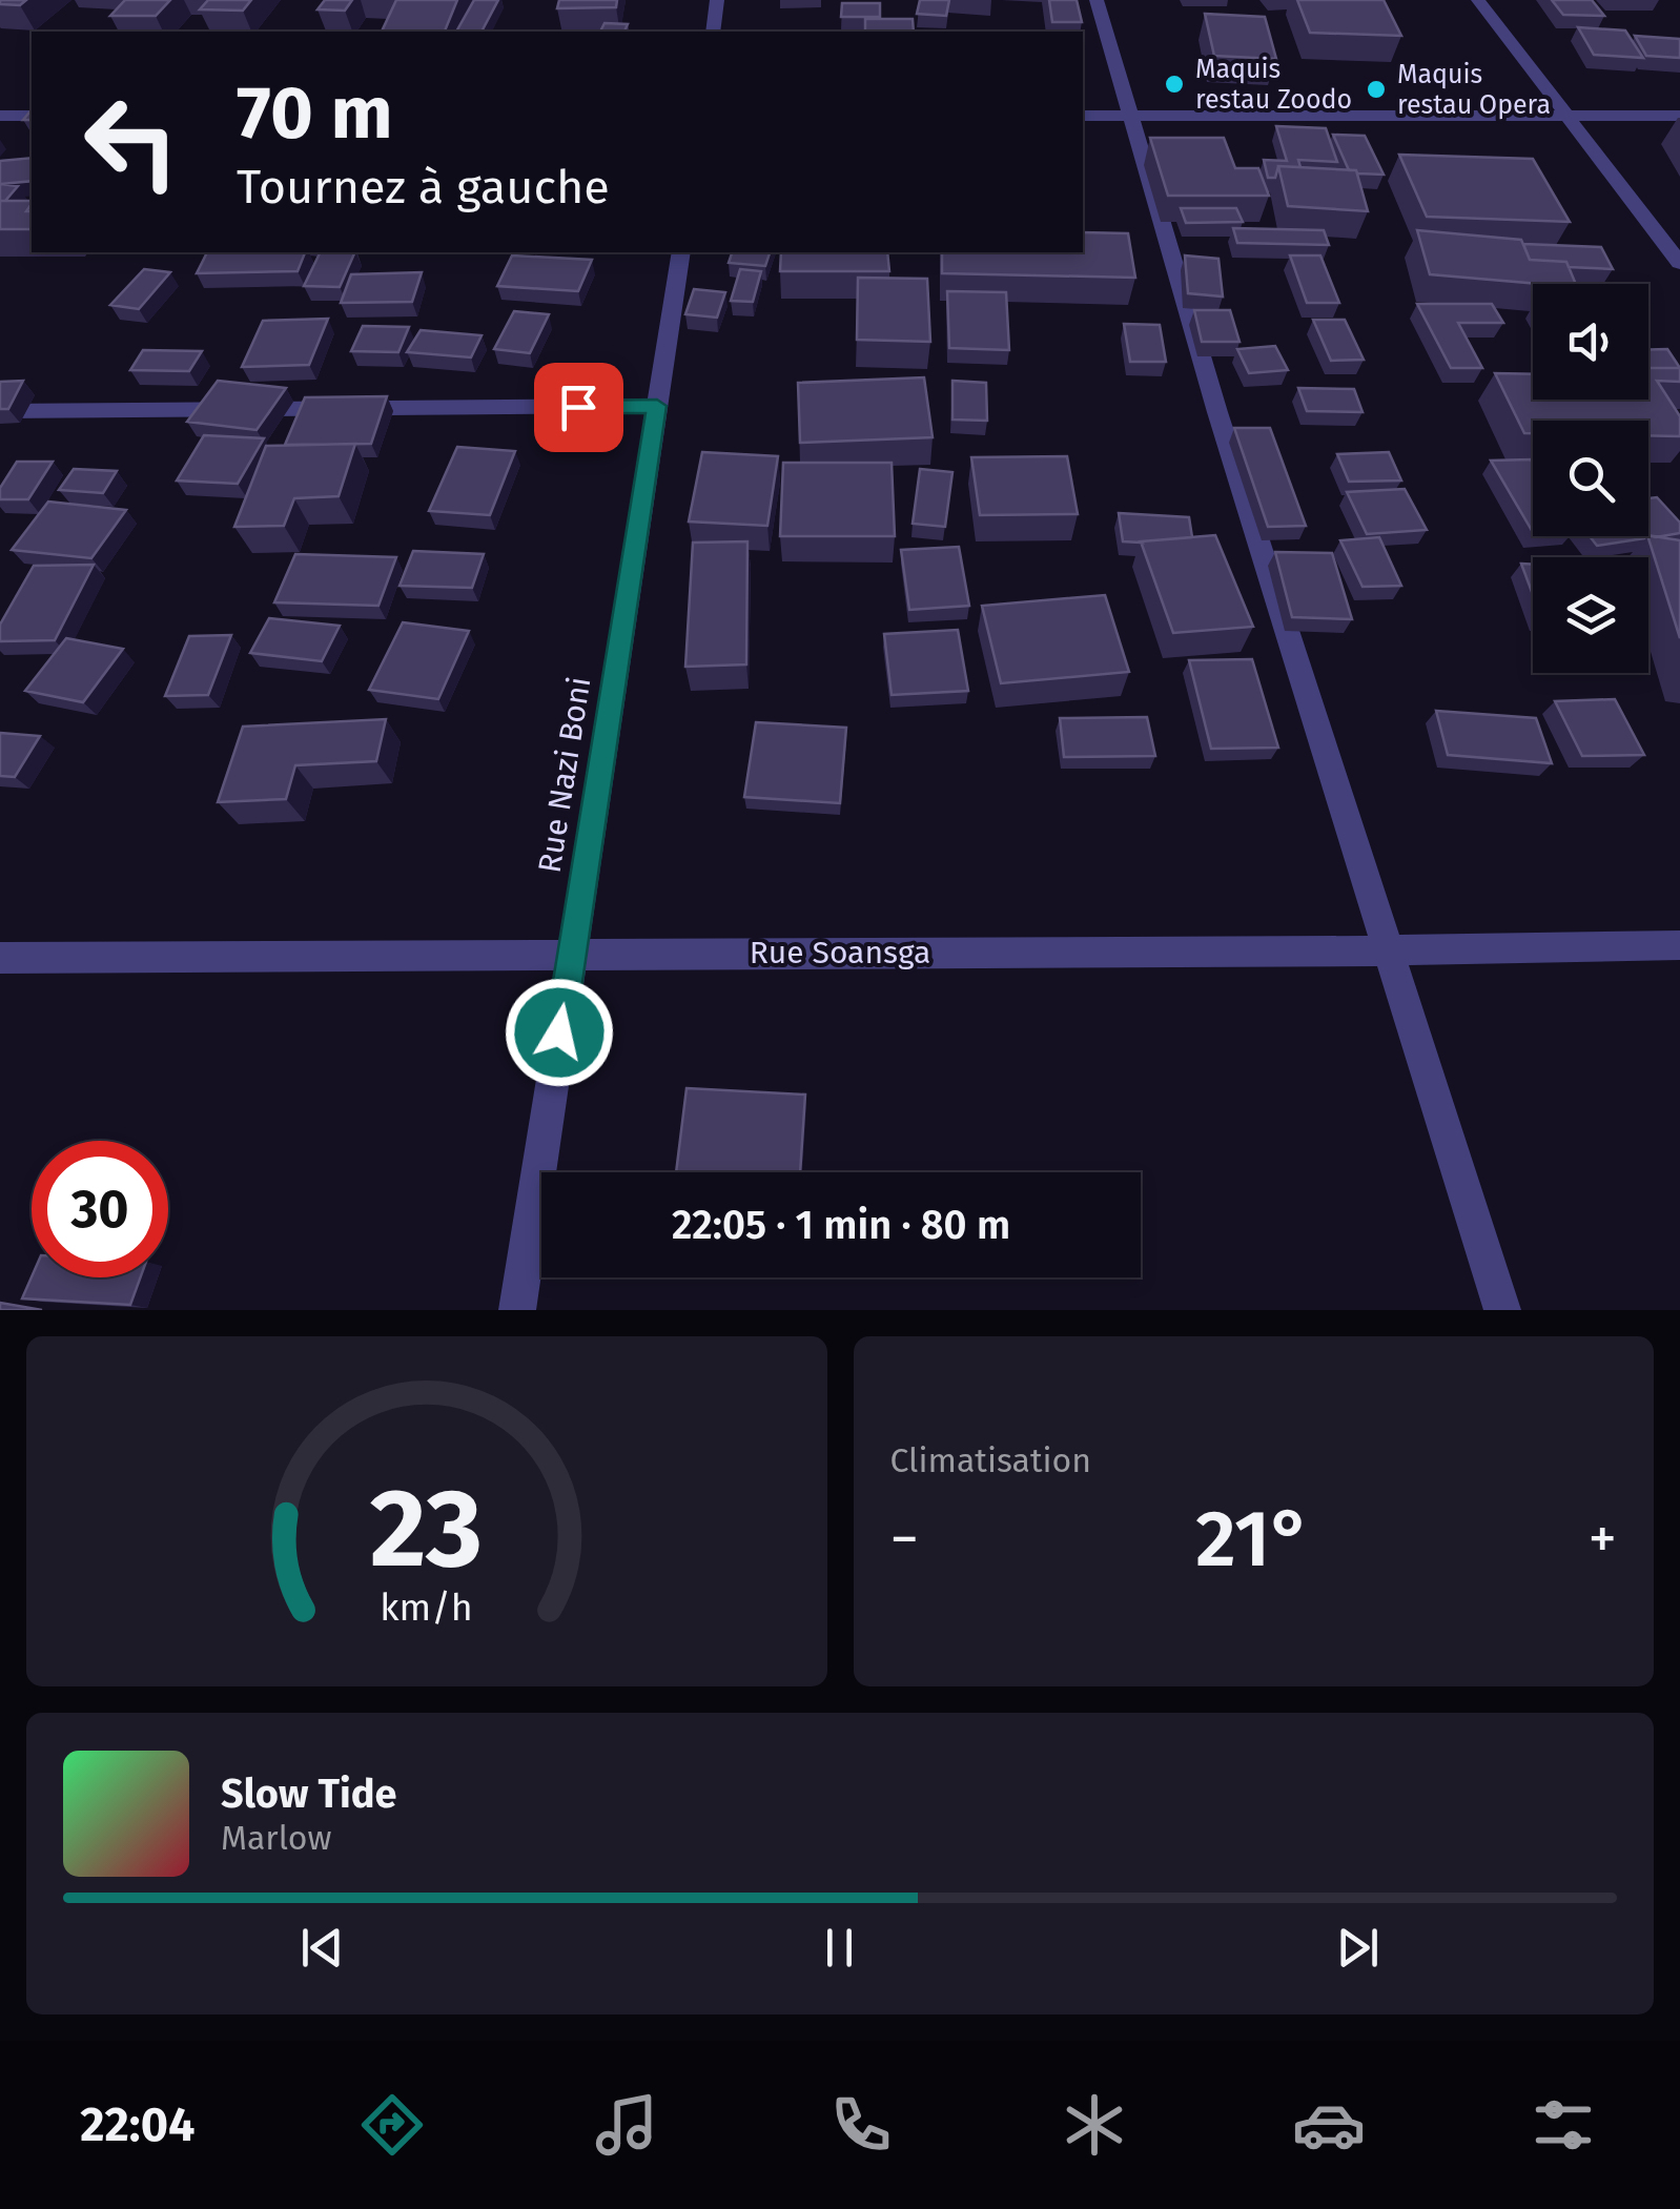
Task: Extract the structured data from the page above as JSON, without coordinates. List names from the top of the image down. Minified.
{"streets":{"street":["Rue Nazi Boni","Rue Soansga"]},"crossings":[["Rue Nazi Boni","Rue Soansga"]],"places":["Maquis restau Zoodo","Maquis restau Opera"],"page":{"turn":["70 m","Tournez à gauche"],"limit":"30","trip":"22:05 · 1 min · 80 m","tile":"Climatisation","heat":["−","21°","+"],"song":["Slow Tide","Marlow"],"tabs":"22:04","gauge":["23","km/h"]}}
